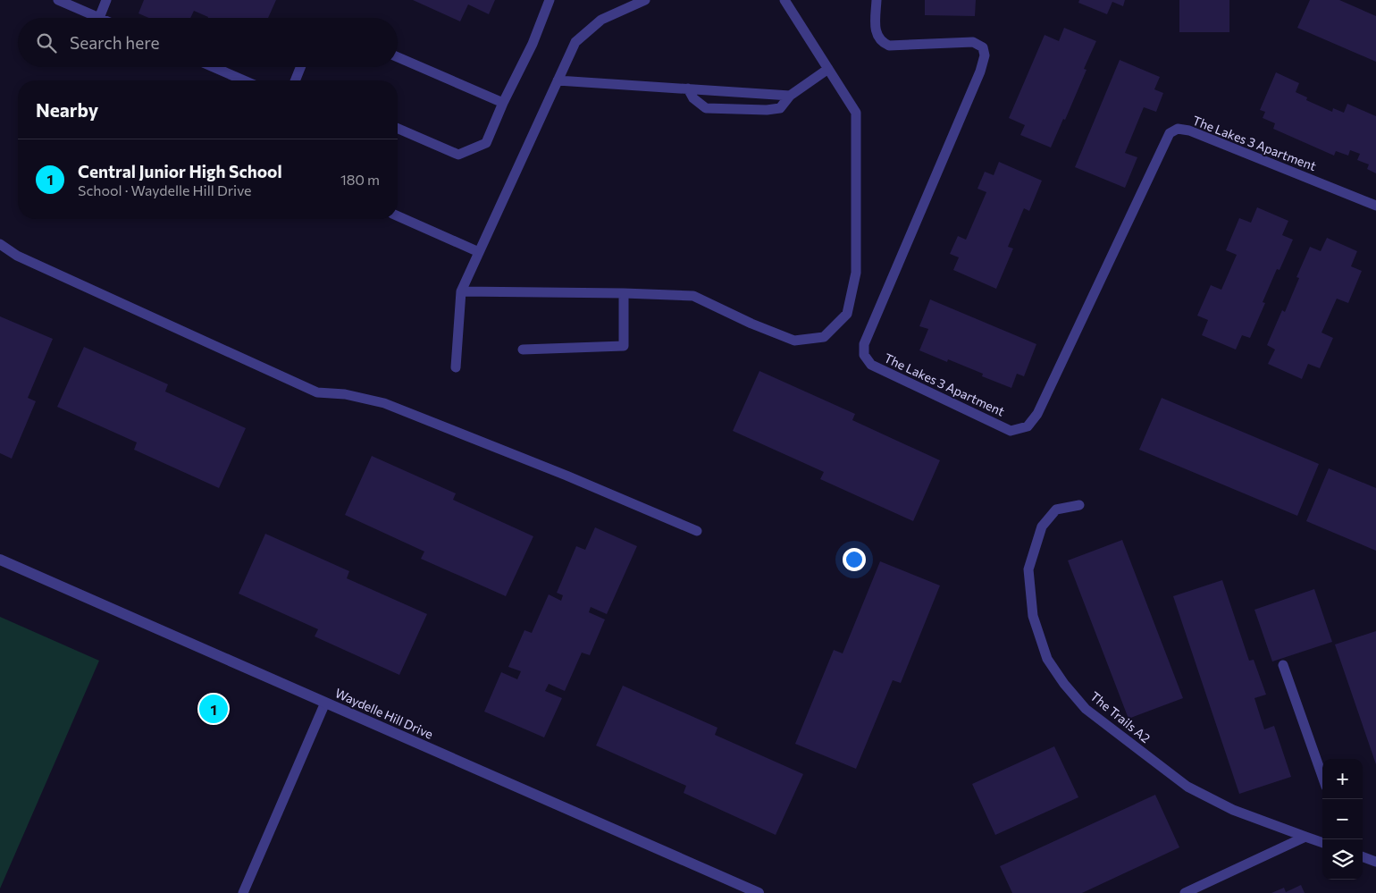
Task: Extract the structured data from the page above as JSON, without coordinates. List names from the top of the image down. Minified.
{"streets":{"street":["Waydelle Hill Drive"],"lane":["The Lakes 3 Apartment","The Trails A2"]},"page":{"search":"Search here","heading":"Nearby","list":[{"mark":"1","name":"Central Junior High School","note":"School · Waydelle Hill Drive","value":"180 m"}],"pins":"1","map_buttons":["+","−"]}}
